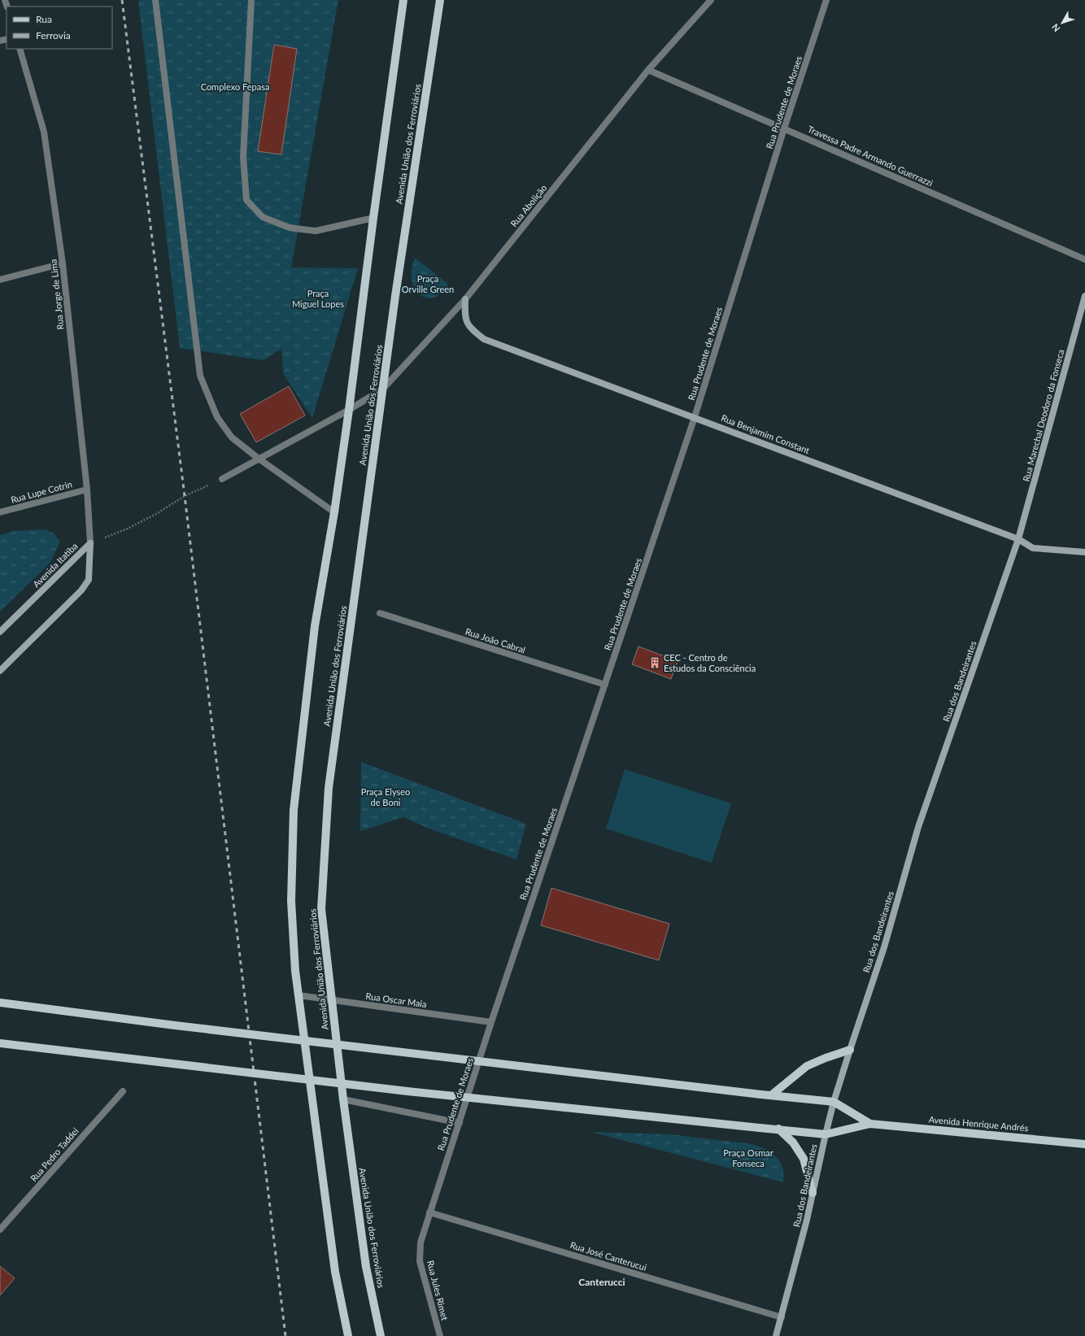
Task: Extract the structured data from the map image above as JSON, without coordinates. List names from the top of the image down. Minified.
{"streets":{"main road":["Avenida União dos Ferroviários","Avenida Henrique Andrés"],"street":["Rua Prudente de Moraes","Travessa Padre Armando Guerrazzi","Rua Abolição","Rua Jorge de Lima","Rua Marechal Deodoro da Fonseca","Rua Benjamim Constant","Rua Lupe Cotrin","Avenida Itatiba","Rua João Cabral","Rua dos Bandeirantes","Rua Oscar Maia","Rua Pedro Taddei","Rua José Canterucui","Rua Jules Rimet"]},"crossings":[["Rua Prudente de Moraes","Travessa Padre Armando Guerrazzi"],["Rua Prudente de Moraes","Rua Benjamim Constant"],["Rua Prudente de Moraes","Rua João Cabral"],["Rua Prudente de Moraes","Rua Oscar Maia"],["Rua Prudente de Moraes","Rua José Canterucui"],["Rua Prudente de Moraes","Rua Jules Rimet"],["Avenida União dos Ferroviários","Rua Abolição"],["Avenida União dos Ferroviários","Rua Oscar Maia"],["Travessa Padre Armando Guerrazzi","Rua Abolição"],["Rua Abolição","Rua Benjamim Constant"],["Rua Jorge de Lima","Rua Lupe Cotrin"],["Rua Jorge de Lima","Avenida Itatiba"],["Rua Marechal Deodoro da Fonseca","Rua Benjamim Constant"],["Rua Marechal Deodoro da Fonseca","Rua dos Bandeirantes"],["Rua Benjamim Constant","Rua dos Bandeirantes"],["Rua dos Bandeirantes","Avenida Henrique Andrés"],["Rua dos Bandeirantes","Rua José Canterucui"],["Rua José Canterucui","Rua Jules Rimet"]],"districts":["Canterucci"],"parks":["Complexo Fepasa","Praça Orville Green","Praça Miguel Lopes","Praça Elyseo de Boni","Praça Osmar Fonseca"],"places":{"building":["CEC - Centro de Estudos da Consciẽncia"]},"legend":["Rua","Ferrovia"],"north":"bottom left"}
